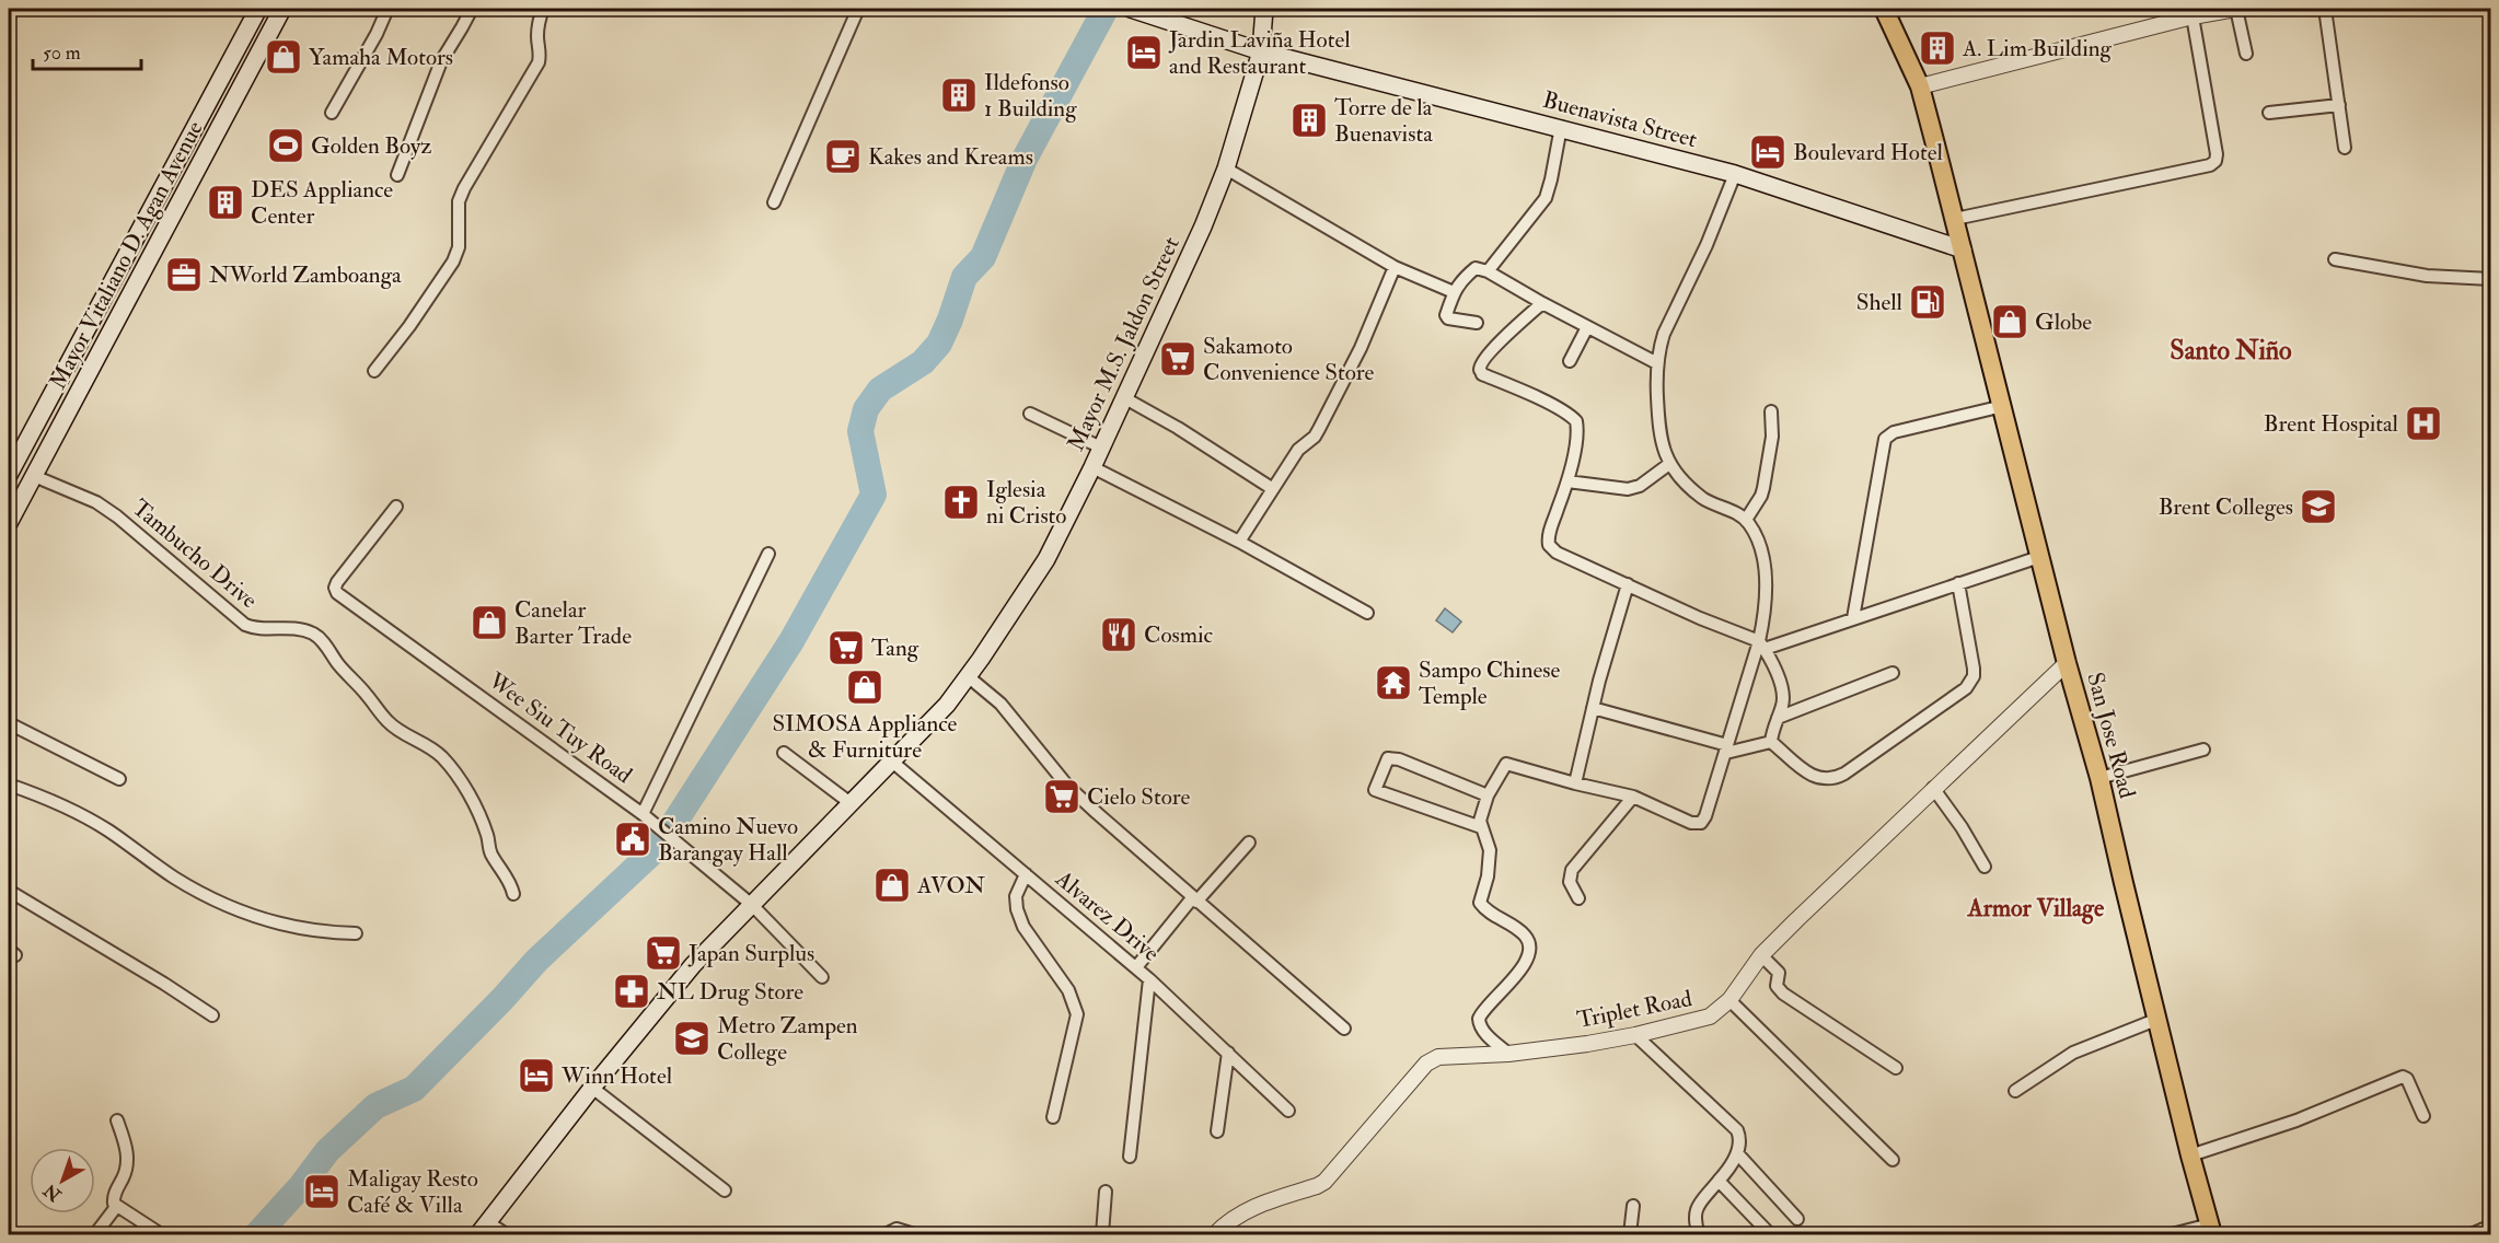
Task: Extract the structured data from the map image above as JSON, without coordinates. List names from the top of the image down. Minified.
{"streets":{"main road":["Buenavista Street","Mayor Vitaliano D. Agan Avenue","Mayor M.S. Jaldon Street","San Jose Road"],"street":["Tambucho Drive","Wee Siu Tuy Road","Alvarez Drive","Triplet Road"]},"crossings":[["Buenavista Street","Mayor M.S. Jaldon Street"],["Buenavista Street","San Jose Road"],["Mayor Vitaliano D. Agan Avenue","Tambucho Drive"],["Mayor M.S. Jaldon Street","Wee Siu Tuy Road"],["Mayor M.S. Jaldon Street","Alvarez Drive"],["San Jose Road","Triplet Road"]],"districts":["Santo Niño","Armor Village"],"places":{"building":["A. Lim Building","Ildefonso 1 Building","Torre de la Buenavista","DES Appliance Center"],"hotel":["Jardin Laviña Hotel and Restaurant","Boulevard Hotel","Winn Hotel","Maligay Resto Café & Villa"],"shop":["Yamaha Motors","Globe","Canelar Barter Trade","SIMOSA Appliance & Furniture","AVON"],"sports":["Golden Boyz"],"cafe":["Kakes and Kreams"],"office":["NWorld Zamboanga"],"fuel station":["Shell"],"supermarket":["Sakamoto Convenience Store","Tang","Cielo Store","Japan Surplus"],"hospital":["Brent Hospital"],"church":["Iglesia ni Cristo"],"school or university":["Brent Colleges","Metro Zampen College"],"restaurant":["Cosmic"],"temple":["Sampo Chinese Temple"],"public building":["Camino Nuevo Barangay Hall"],"pharmacy":["NL Drug Store"]},"scale_bar":"50 m","north":"bottom left"}
